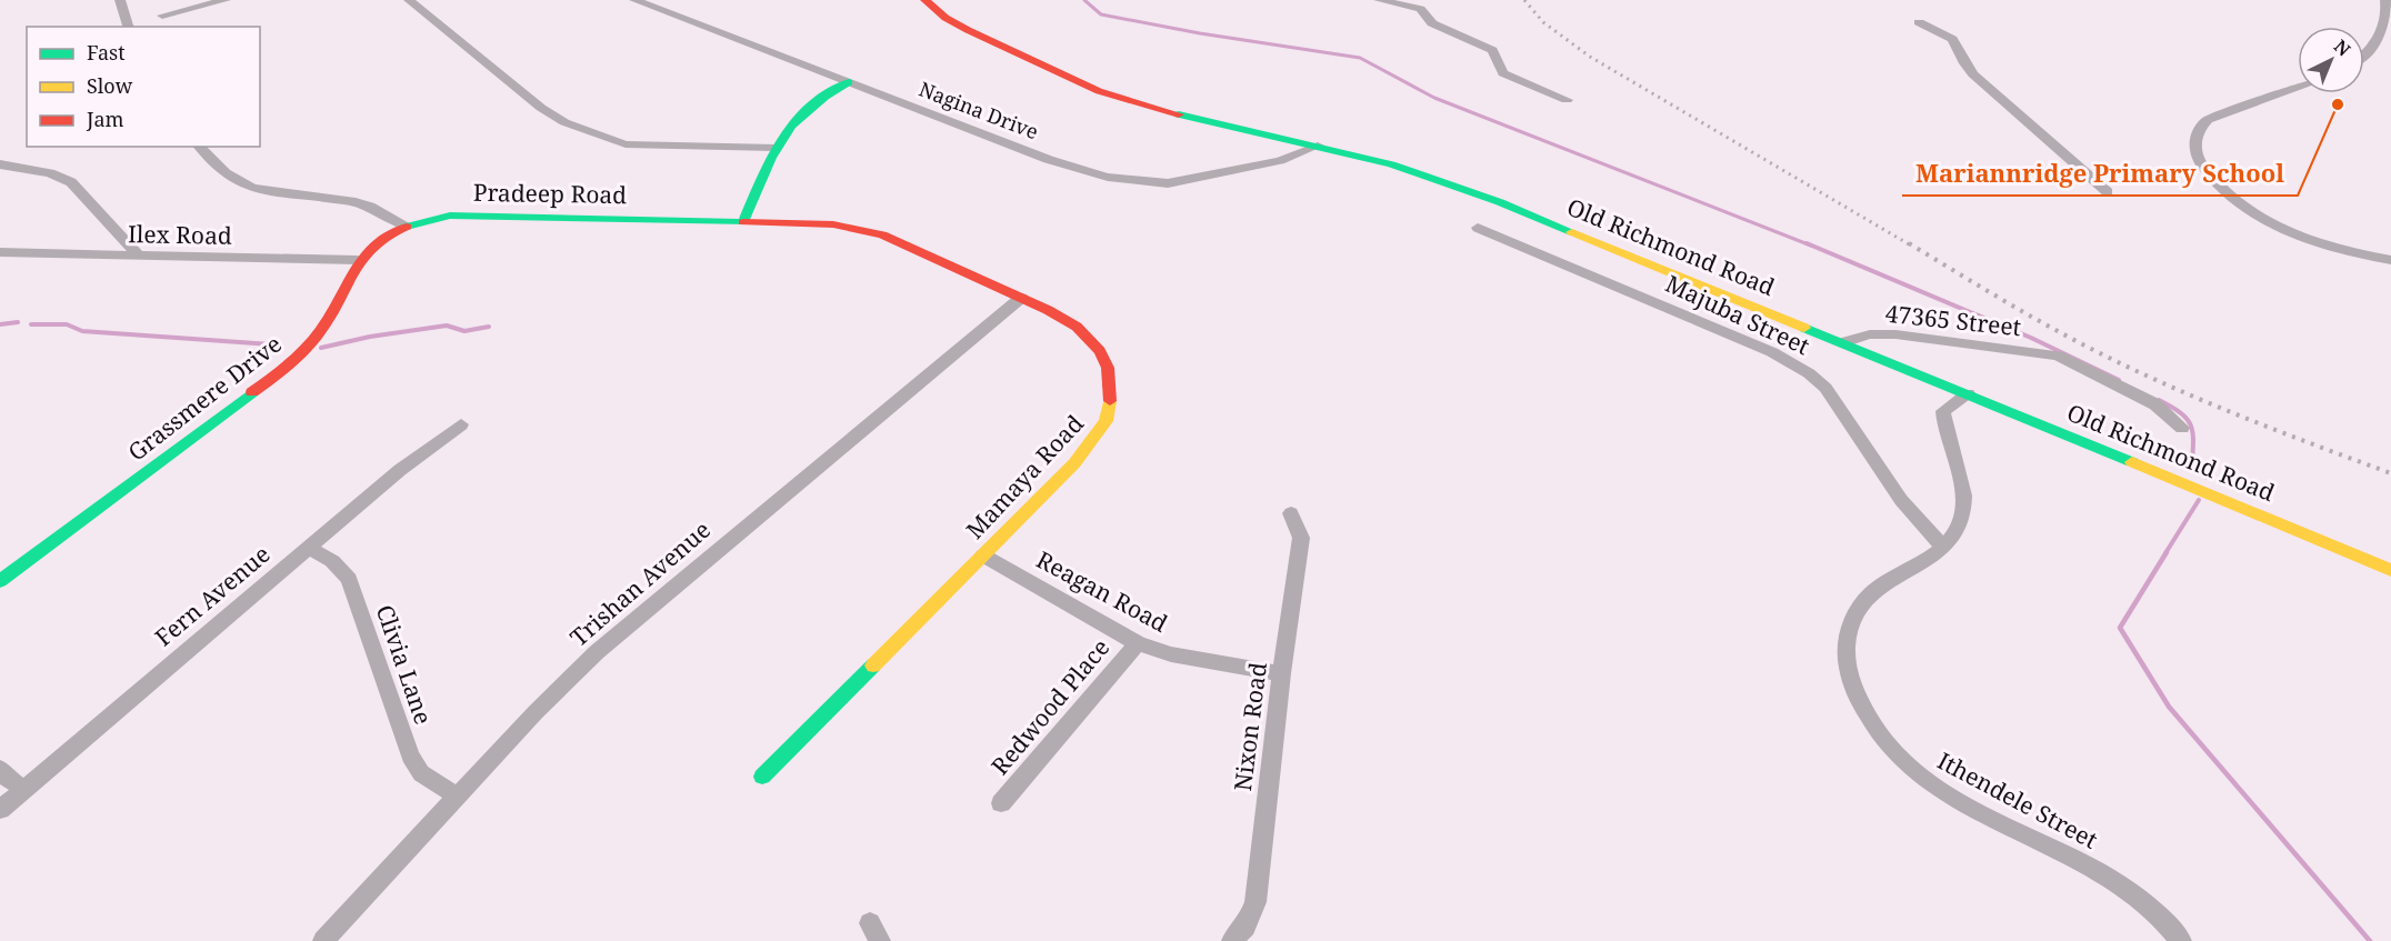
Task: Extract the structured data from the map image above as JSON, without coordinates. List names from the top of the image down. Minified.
{"streets":{"street":["Nagina Drive","Pradeep Road","Ilex Road","Old Richmond Road","Majuba Street","47365 Street","Grassmere Drive","Mamaya Road","Trishan Avenue","Reagan Road","Fern Avenue","Clivia Lane","Redwood Place","Nixon Road","Ithendele Street"]},"crossings":[["Nagina Drive","Old Richmond Road"],["Pradeep Road","Grassmere Drive"],["Pradeep Road","Mamaya Road"],["Ilex Road","Grassmere Drive"],["Old Richmond Road","47365 Street"],["Old Richmond Road","Ithendele Street"],["Majuba Street","Ithendele Street"],["Mamaya Road","Trishan Avenue"],["Mamaya Road","Reagan Road"],["Trishan Avenue","Clivia Lane"],["Reagan Road","Redwood Place"],["Reagan Road","Nixon Road"],["Fern Avenue","Clivia Lane"]],"places":["Mariannridge Primary School"],"legend":["Fast","Slow","Jam"],"north":"top right"}
